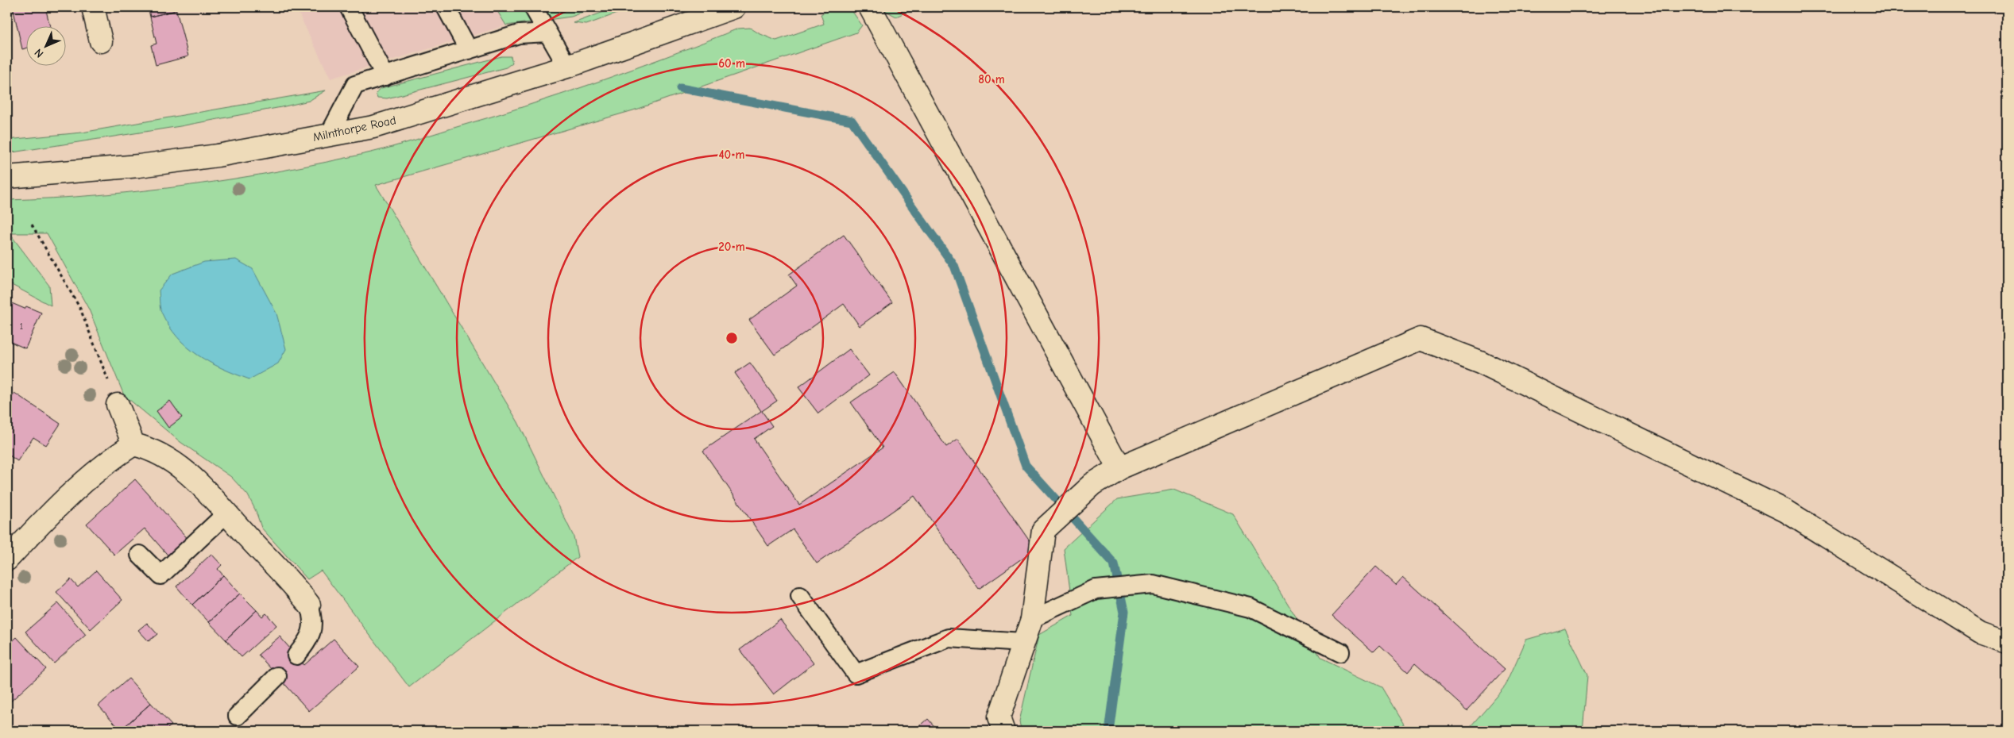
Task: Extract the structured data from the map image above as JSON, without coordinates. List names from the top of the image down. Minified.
{"streets":{"main road":["Milnthorpe Road"]},"house_numbers":["1"],"north":"bottom left","rings":["60 m","80 m","40 m","20 m"]}
